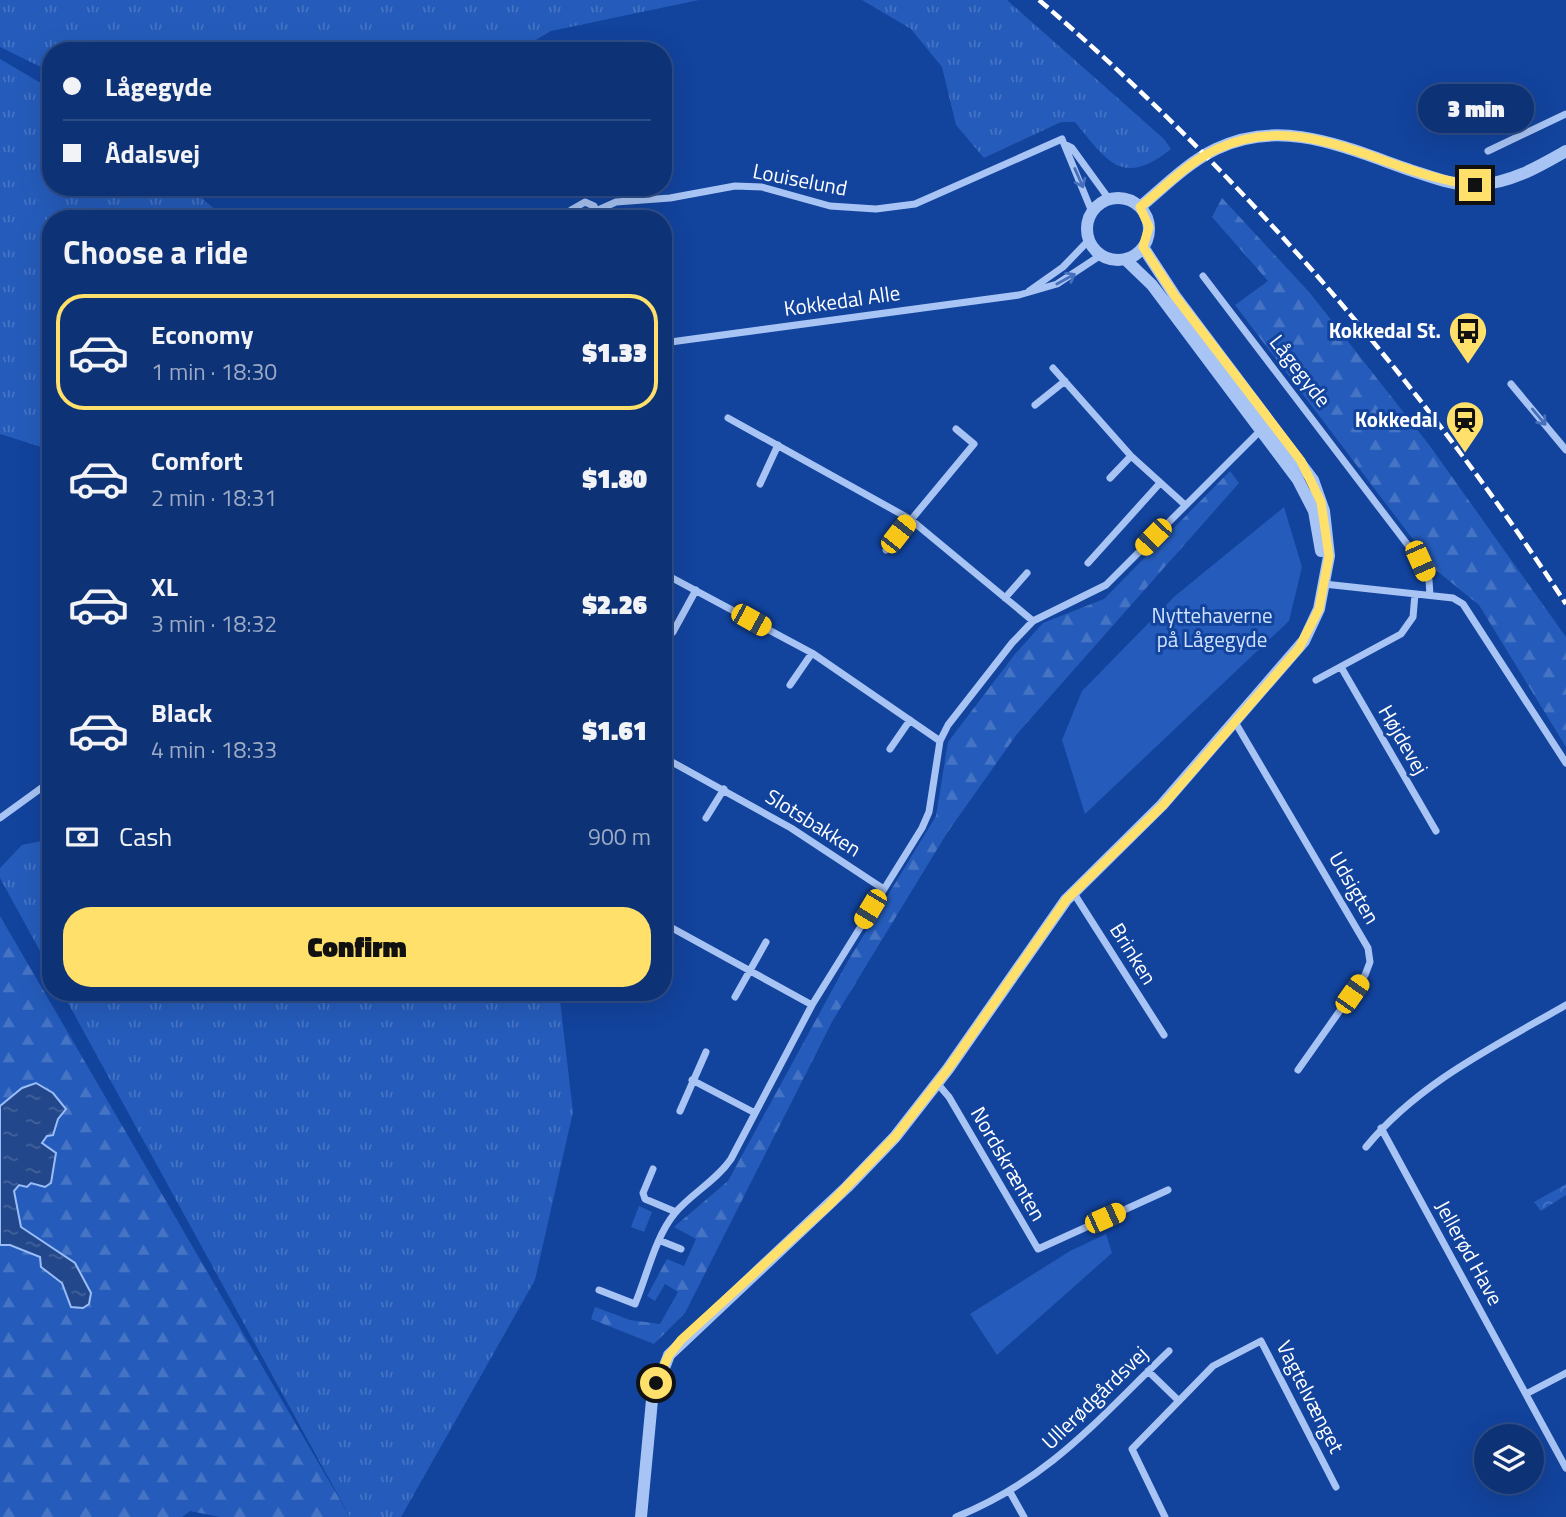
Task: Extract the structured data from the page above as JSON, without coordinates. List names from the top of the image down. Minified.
{"streets":{"street":["Louiselund","Kokkedal Alle","Lågegyde","Højdevej","Slotsbakken","Udsigten","Brinken","Nordskrænten","Jellerød Have","Vagtelvænget","Ullerødgårdsvej"]},"parks":["Nyttehaverne på Lågegyde"],"places":{"bus stop":["Kokkedal St."],"station":["Kokkedal"]},"page":{"banner":["Lågegyde","Ådalsvej"],"bubble":"3 min","heading":"Choose a ride","list":[{"name":"Economy","note":"1 min · 18:30","value":"$1.33"},{"name":"Comfort","note":"2 min · 18:31","value":"$1.80"},{"name":"XL","note":"3 min · 18:32","value":"$2.26"},{"name":"Black","note":"4 min · 18:33","value":"$1.61"}],"pay":["Cash","900 m"],"buttons":"Confirm"}}
